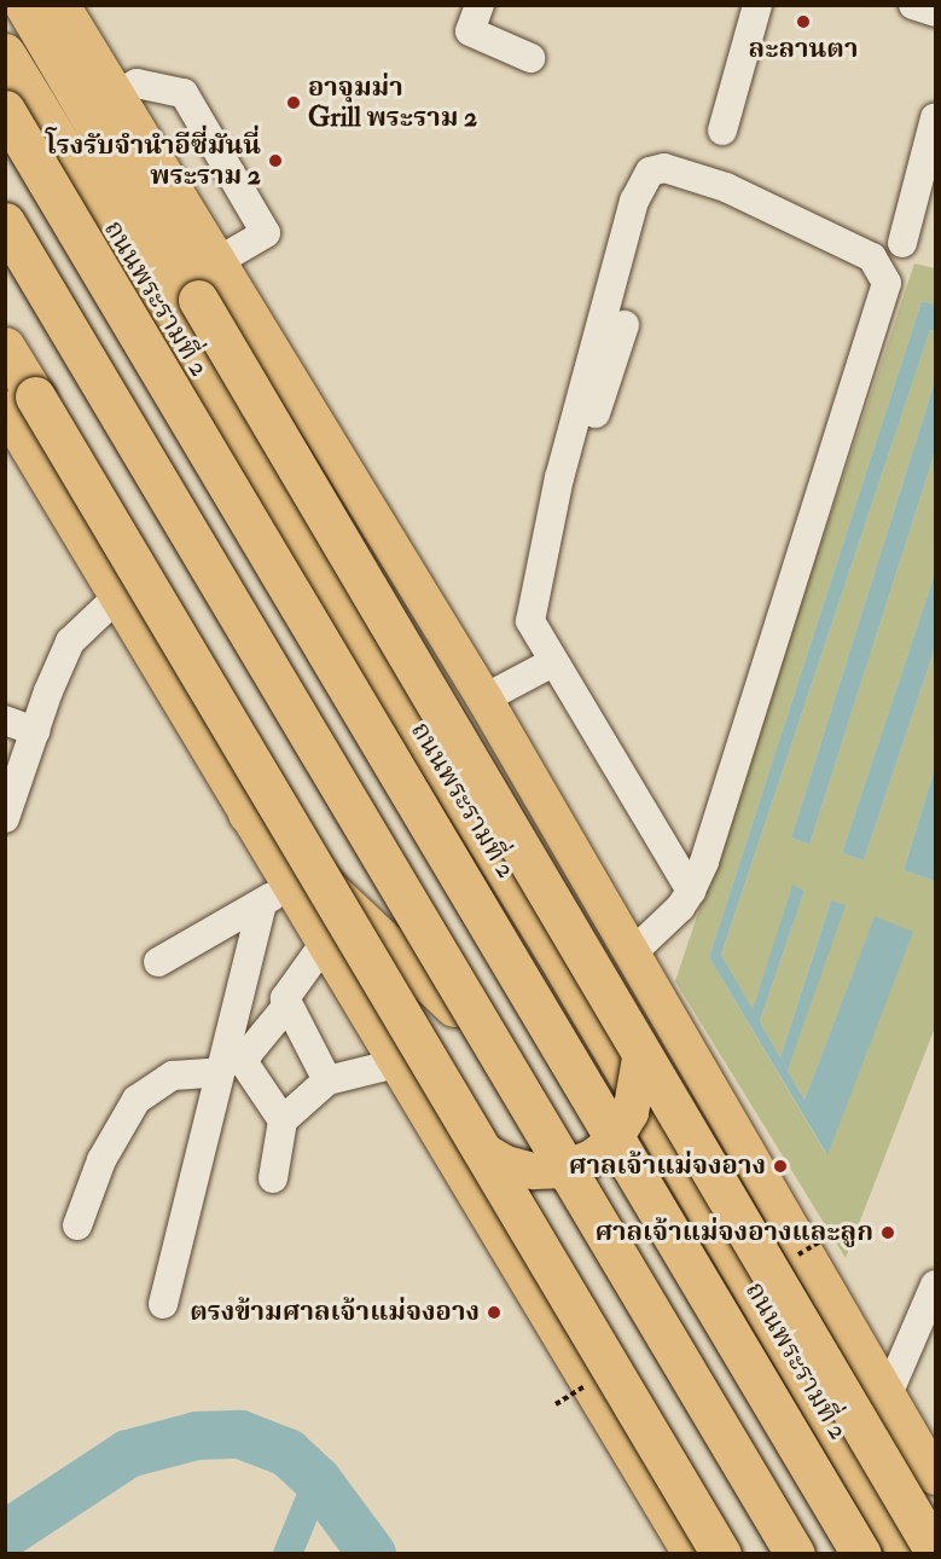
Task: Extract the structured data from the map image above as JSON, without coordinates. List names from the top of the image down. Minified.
{"streets":{"highway":["ถนนพระรามที่ 2"]},"places":["ละลานตา","อาจุมม่า Grill พระราม 2","โรงรับจำนำอีซี่มันนี่ พระราม 2","ศาลเจ้าแม่จงอาง","ศาลเจ้าแม่จงอางและลูก","ตรงข้ามศาลเจ้าแม่จงอาง"]}
